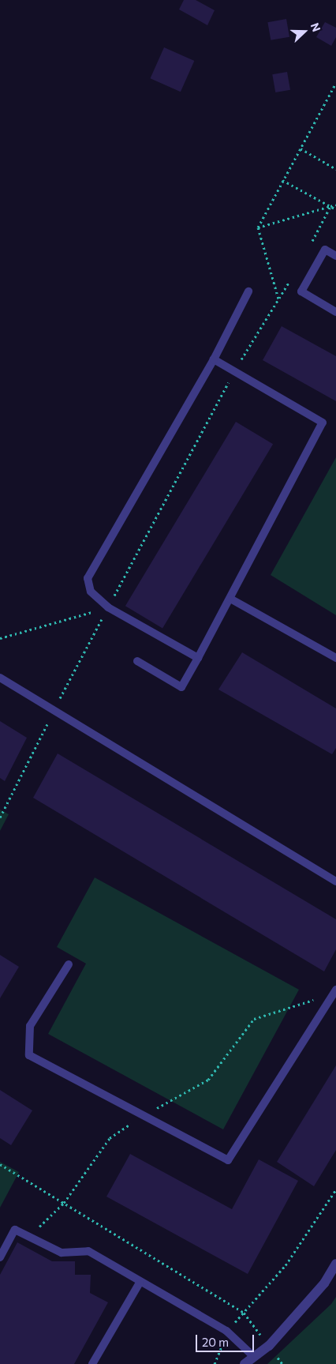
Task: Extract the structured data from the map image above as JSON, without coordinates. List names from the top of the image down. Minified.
{"scale_bar":"20 m","north":"right"}
